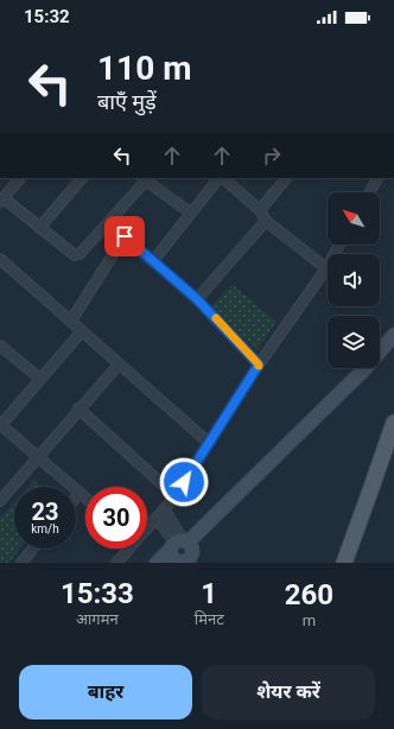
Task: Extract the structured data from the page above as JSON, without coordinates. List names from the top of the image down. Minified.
{"north":"top left","page":{"status":"15:32","turn":["110 m","बाएँ मुड़ें"],"speed":"23 km/h","limit":"30","eta":["15:33","आगमन","1","मिनट","260","m"],"buttons":["बाहर","शेयर करें"]}}
